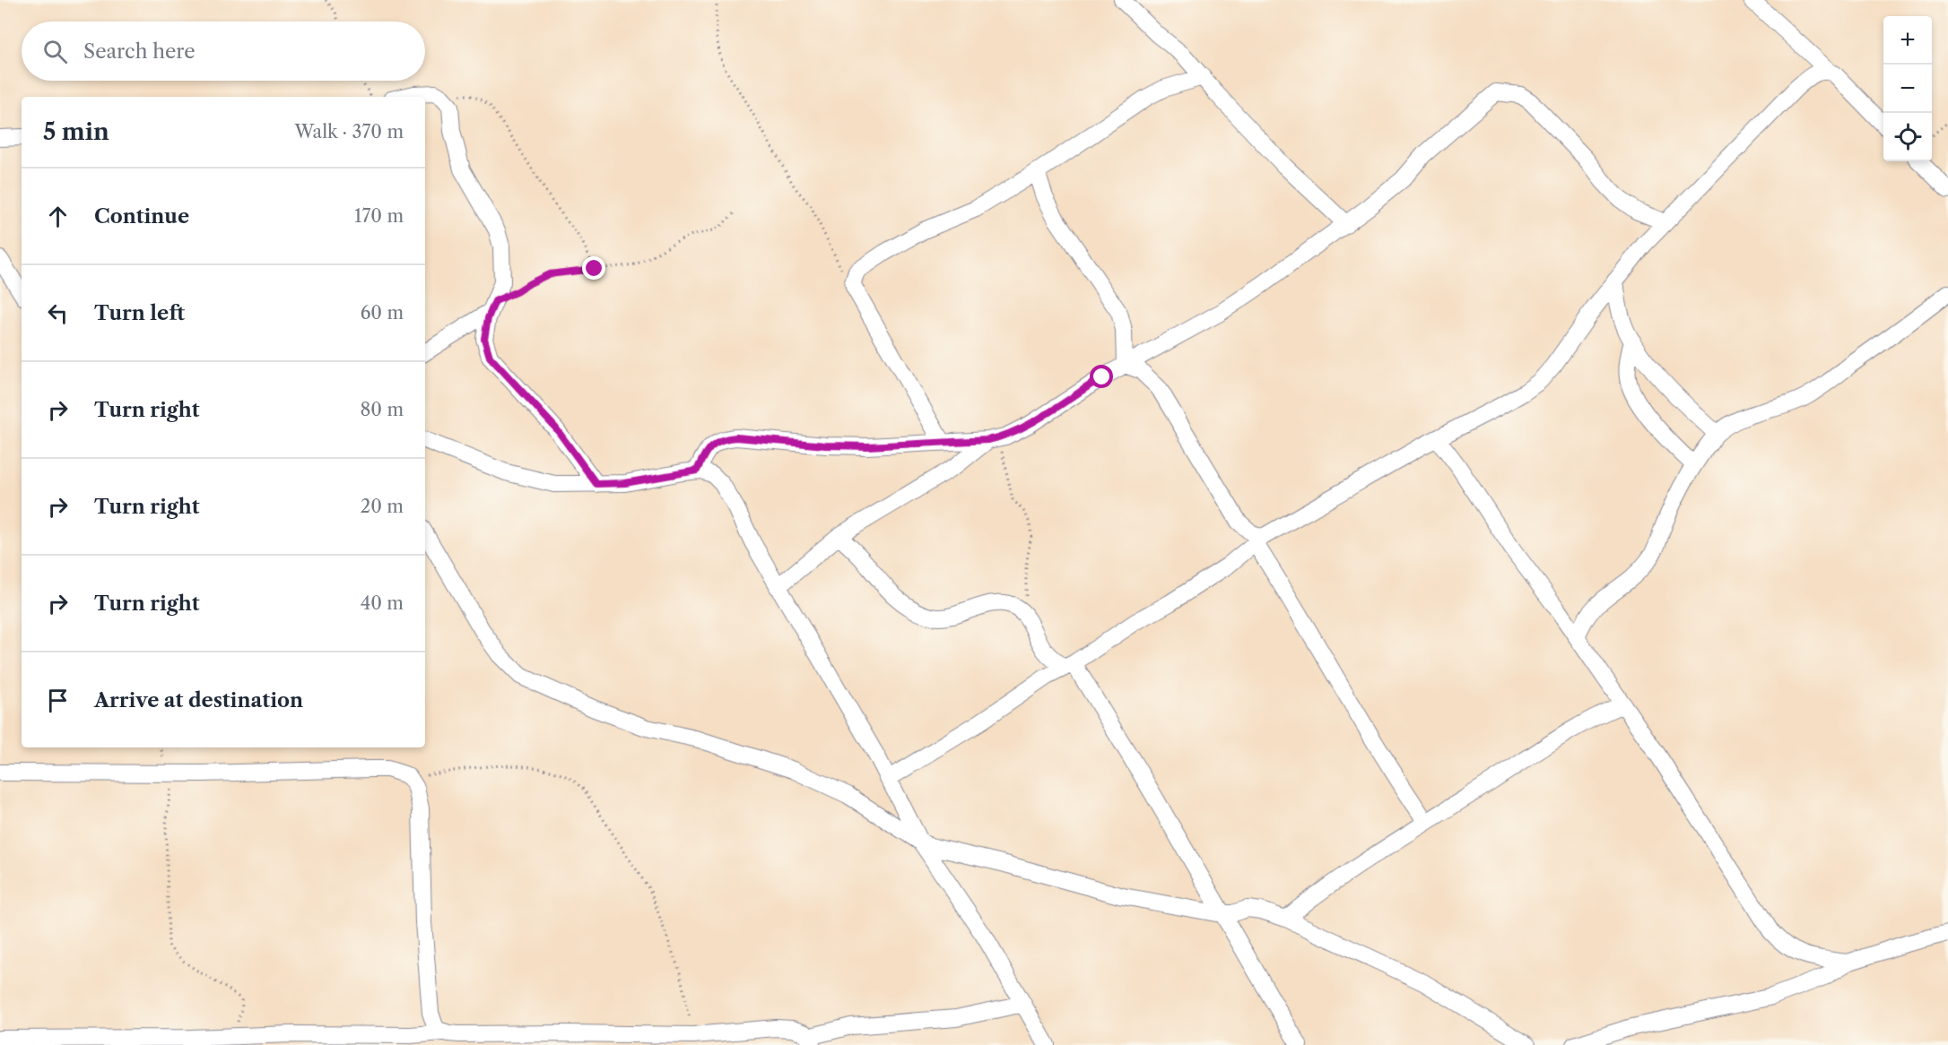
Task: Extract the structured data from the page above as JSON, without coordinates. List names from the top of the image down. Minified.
{"page":{"map_buttons":["+","−"],"search":"Search here","heading":["5 min","Walk · 370 m"],"list":[["Continue","170 m"],["Turn left","60 m"],["Turn right","80 m"],["Turn right","20 m"],["Turn right","40 m"],"Arrive at destination"]}}
